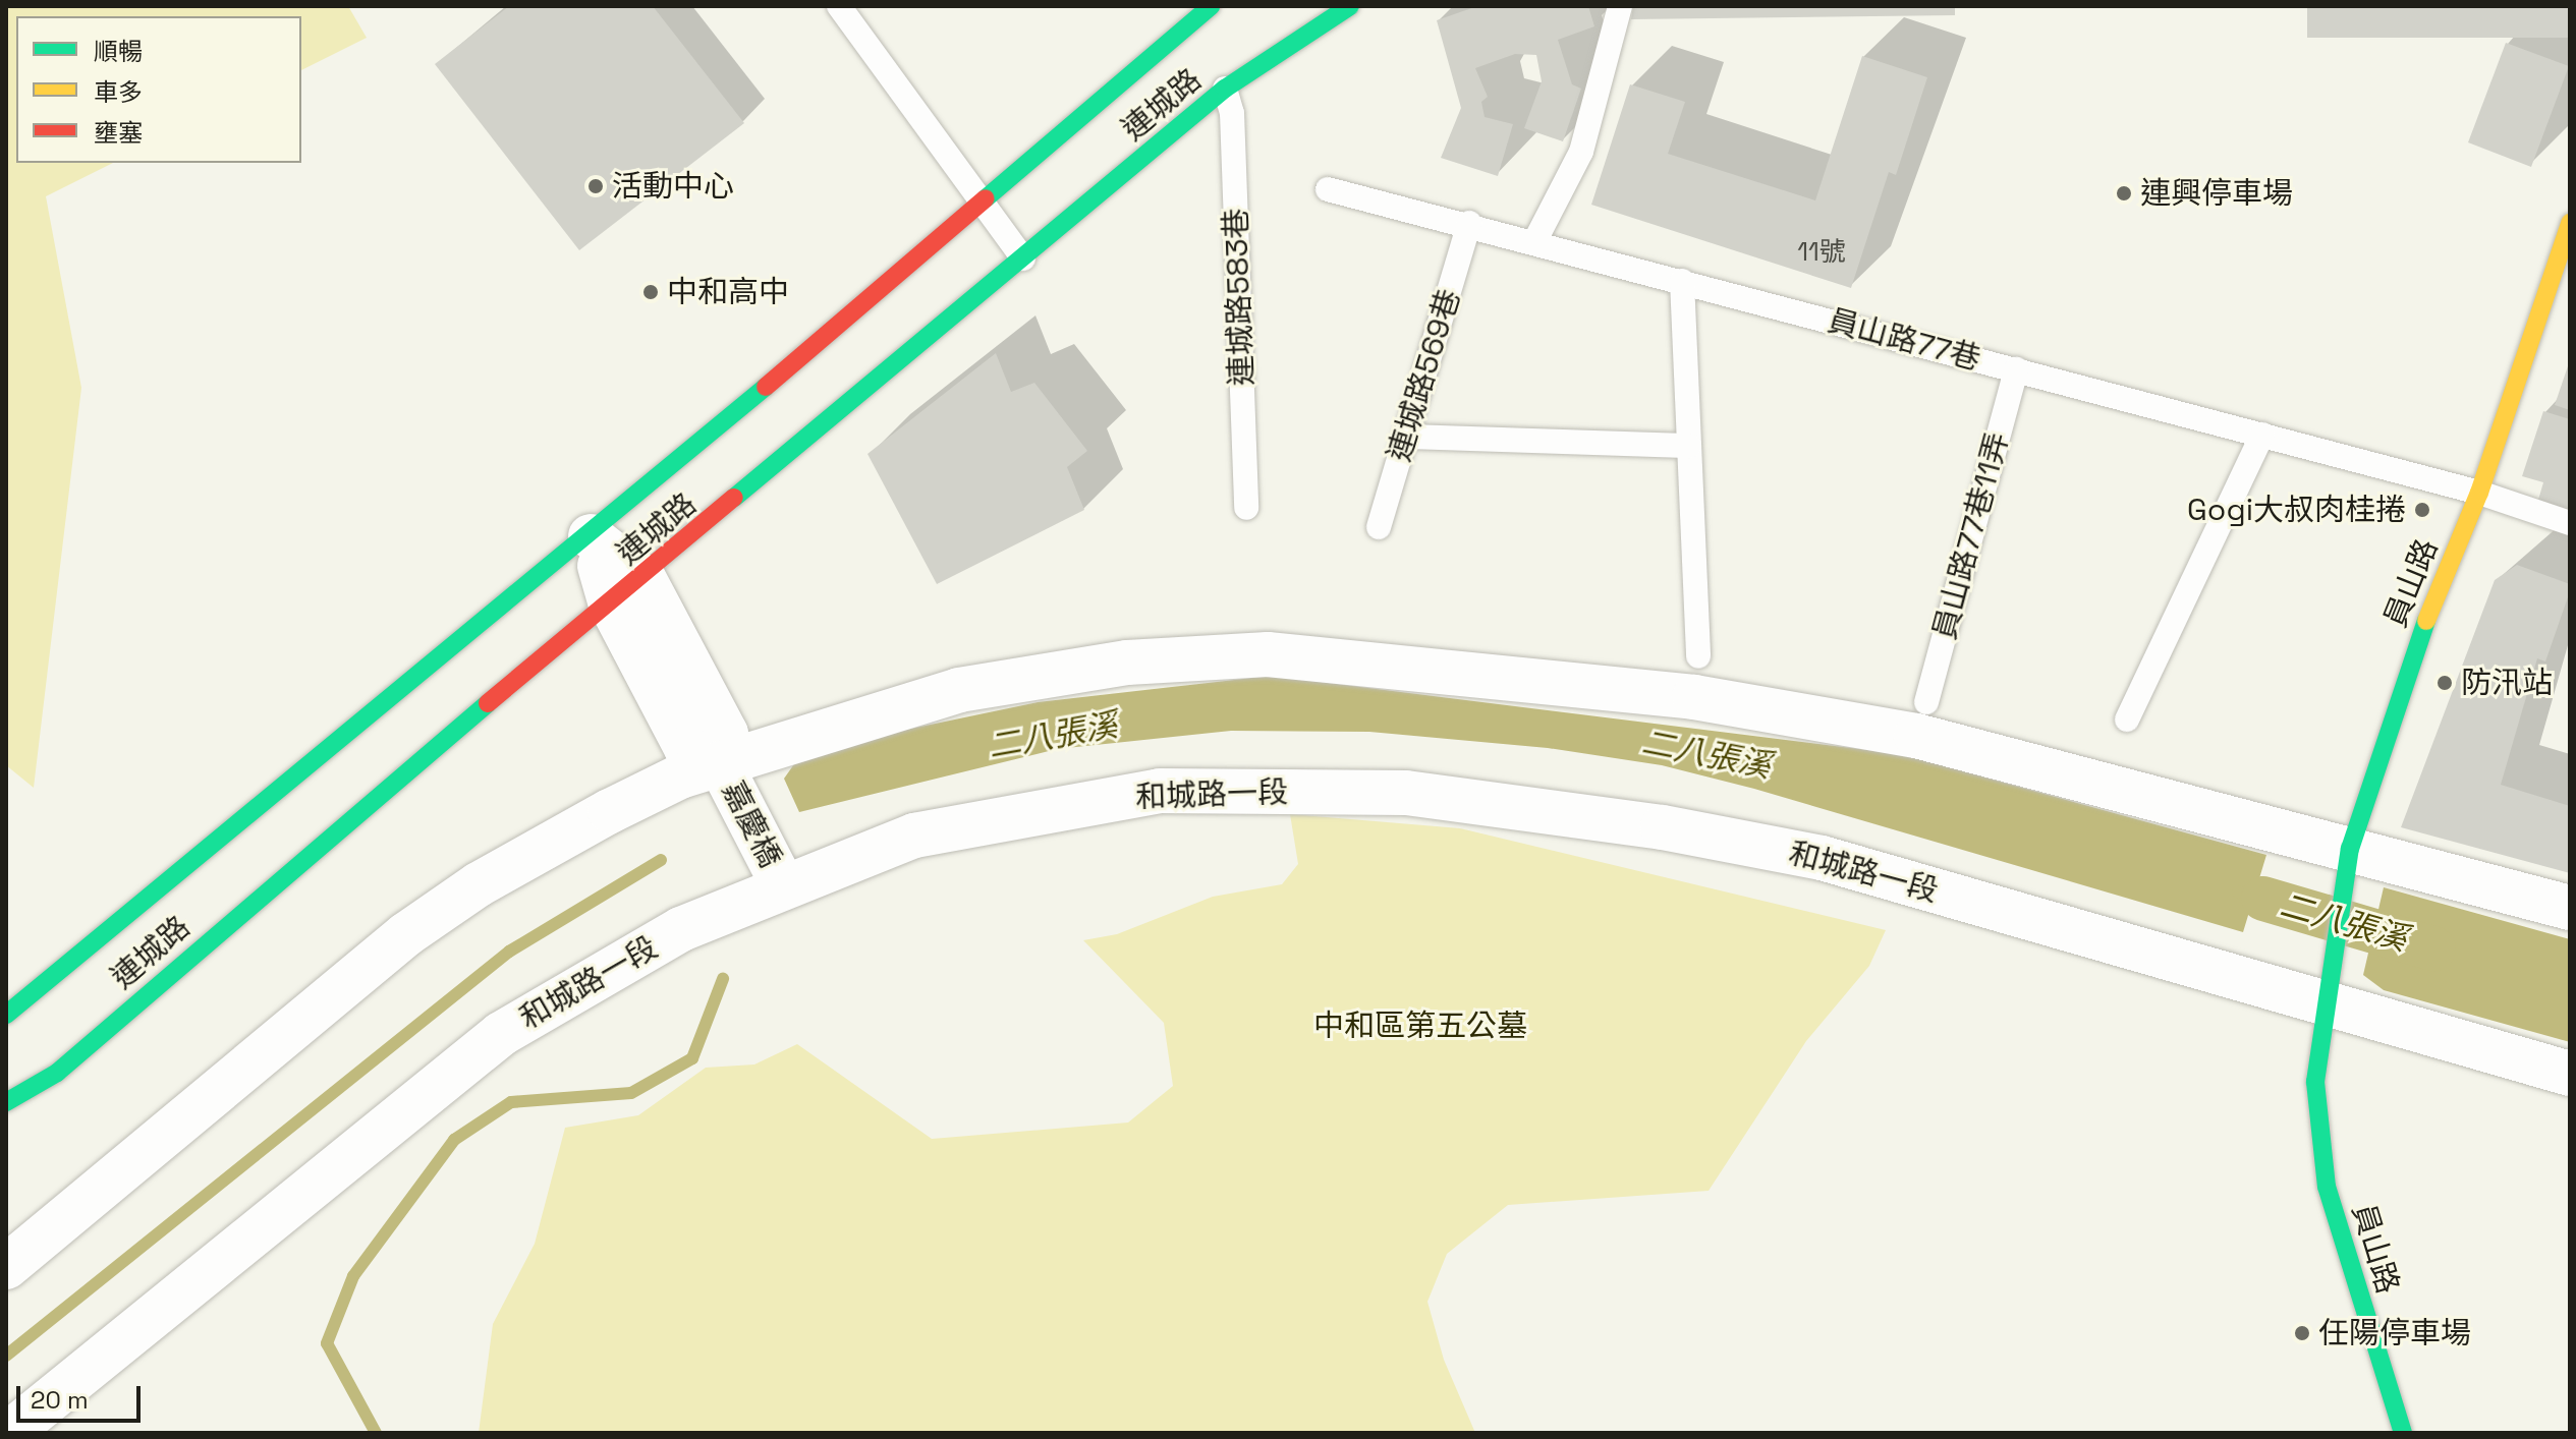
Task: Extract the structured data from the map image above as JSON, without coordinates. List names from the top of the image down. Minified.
{"streets":{"main road":["連城路","員山路"],"street":["和城路一段","嘉慶橋"],"lane":["連城路583巷","員山路77巷","連城路569巷","員山路77巷11弄"]},"crossings":[["連城路","連城路583巷"],["員山路77巷","連城路569巷"],["員山路77巷","員山路77巷11弄"],["員山路77巷","員山路"],["員山路","和城路一段"],["和城路一段","嘉慶橋"]],"water":["二八張溪"],"parks":["中和區第五公墓"],"places":["活動中心","連興停車場","中和高中","Gogi大叔肉桂捲","防汛站","任陽停車場"],"house_numbers":["11號"],"legend":["順暢","車多","壅塞"],"scale_bar":"20 m"}
